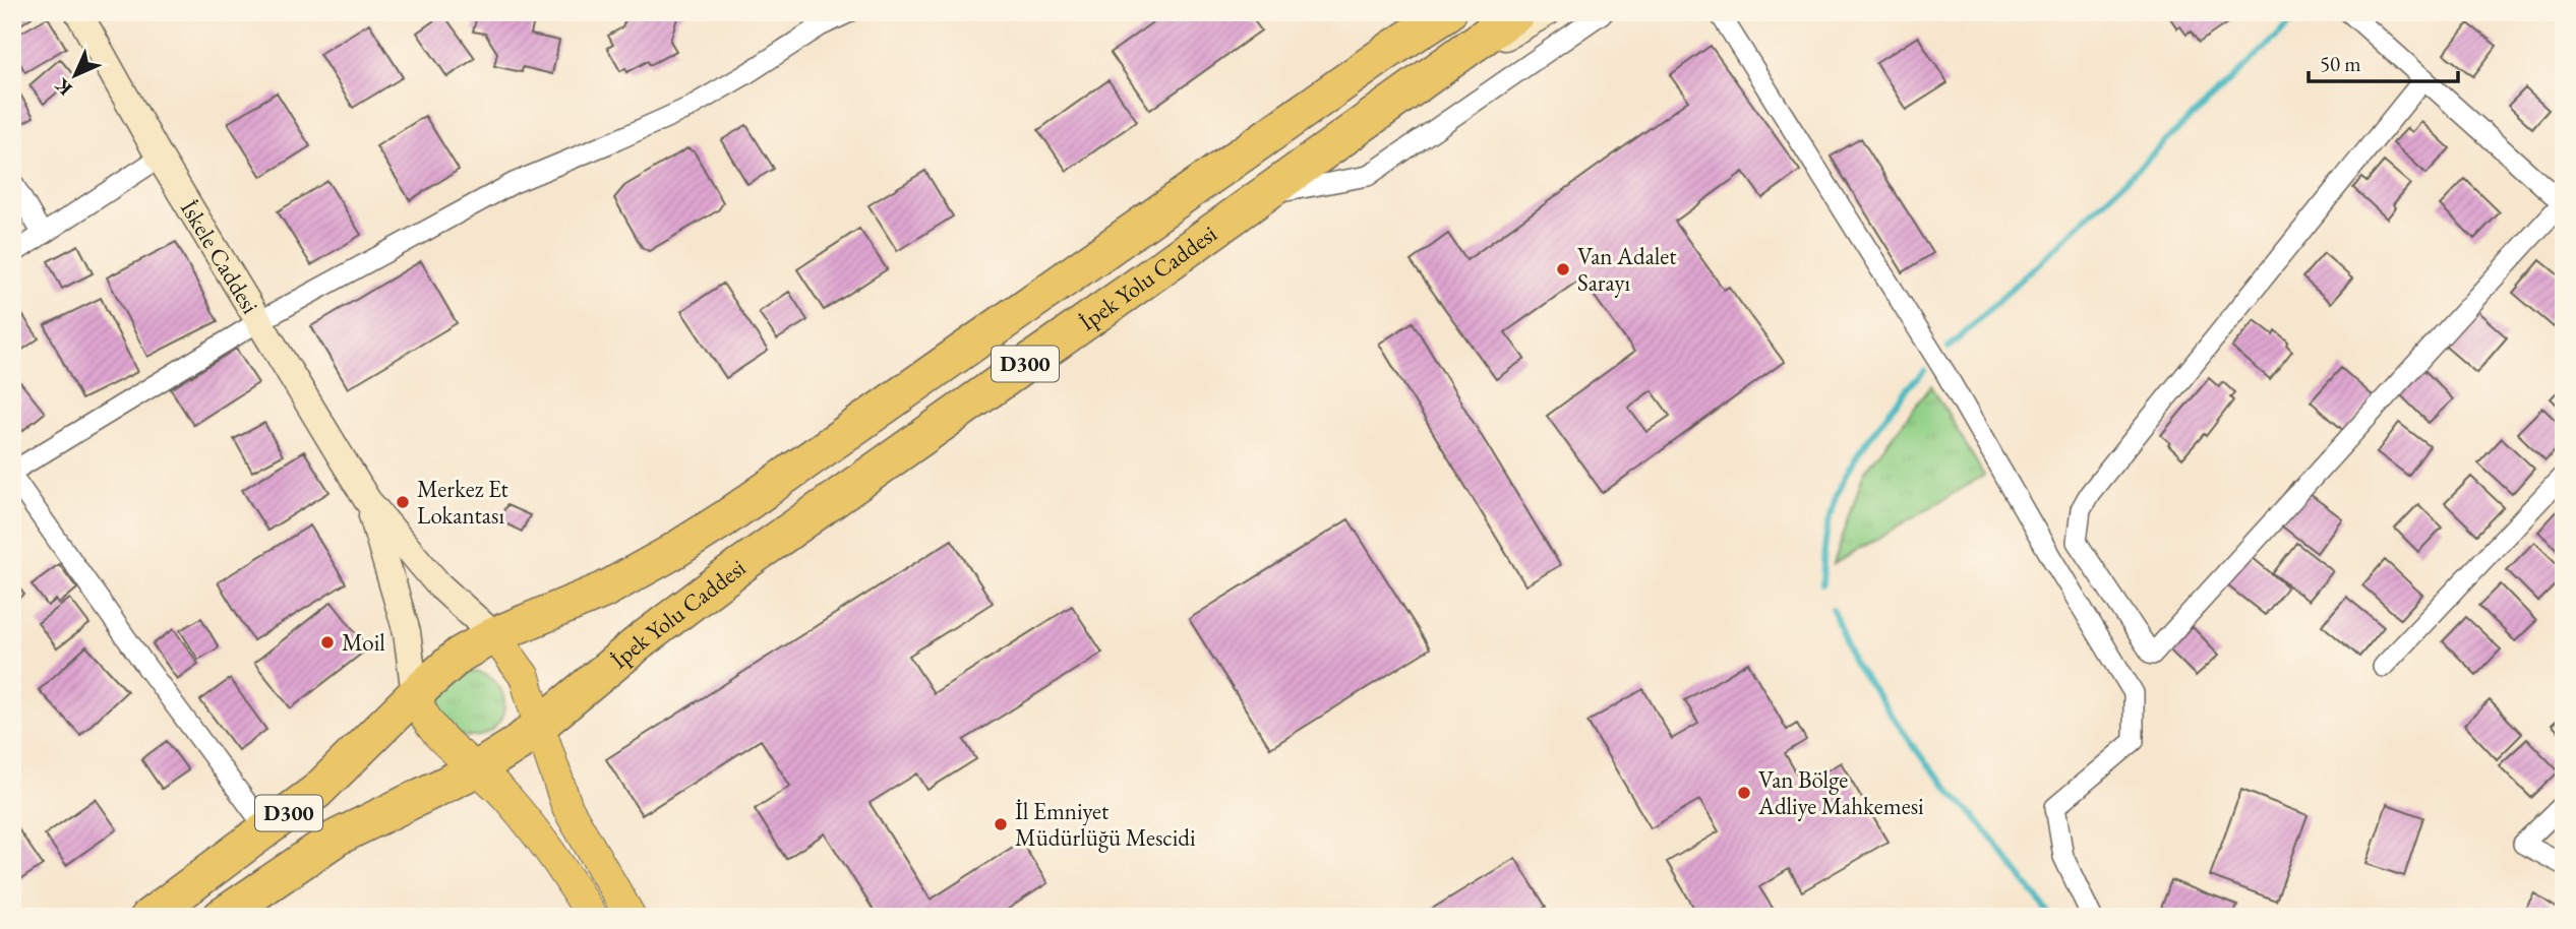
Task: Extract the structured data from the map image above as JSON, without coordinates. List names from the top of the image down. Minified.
{"streets":{"highway":["İpek Yolu Caddesi","D300"],"main road":["İskele Caddesi"]},"crossings":[["İpek Yolu Caddesi","D300"]],"places":["Van Adalet Sarayı","Merkez Et Lokantası","Moil","Van Bölge Adliye Mahkemesi","İl Emniyet Müdürlüğü Mescidi"],"scale_bar":"50 m","north":"bottom left"}
